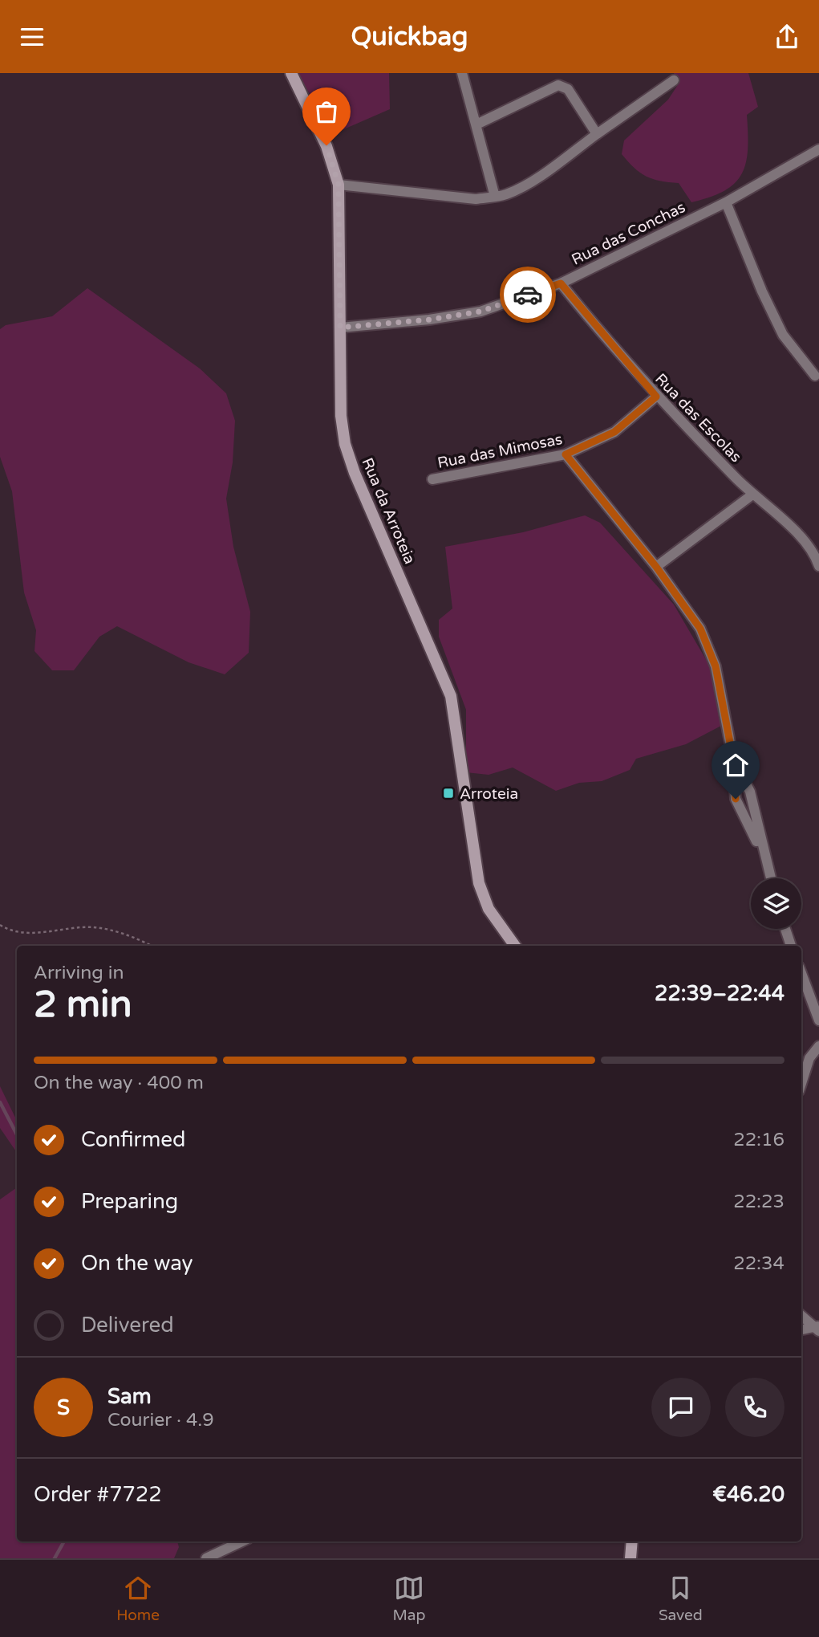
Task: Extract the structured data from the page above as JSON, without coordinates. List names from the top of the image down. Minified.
{"streets":{"main road":["Rua da Arroteia"],"street":["Rua das Conchas","Rua das Escolas","Rua das Mimosas"]},"crossings":[["Rua das Conchas","Rua das Escolas"],["Rua das Conchas","Rua da Arroteia"],["Rua das Escolas","Rua das Mimosas"]],"places":{"transit":["Arroteia"]},"page":{"header":"Quickbag","heading":["2 min","Arriving in","22:39–22:44"],"panel":["Sam","Courier · 4.9","Order #7722","€46.20"],"bar":"On the way · 400 m","list":[["Confirmed","22:16"],["Preparing","22:23"],["On the way","22:34"],"Delivered"],"round":"S","tabs":["Home","Map","Saved"]}}
